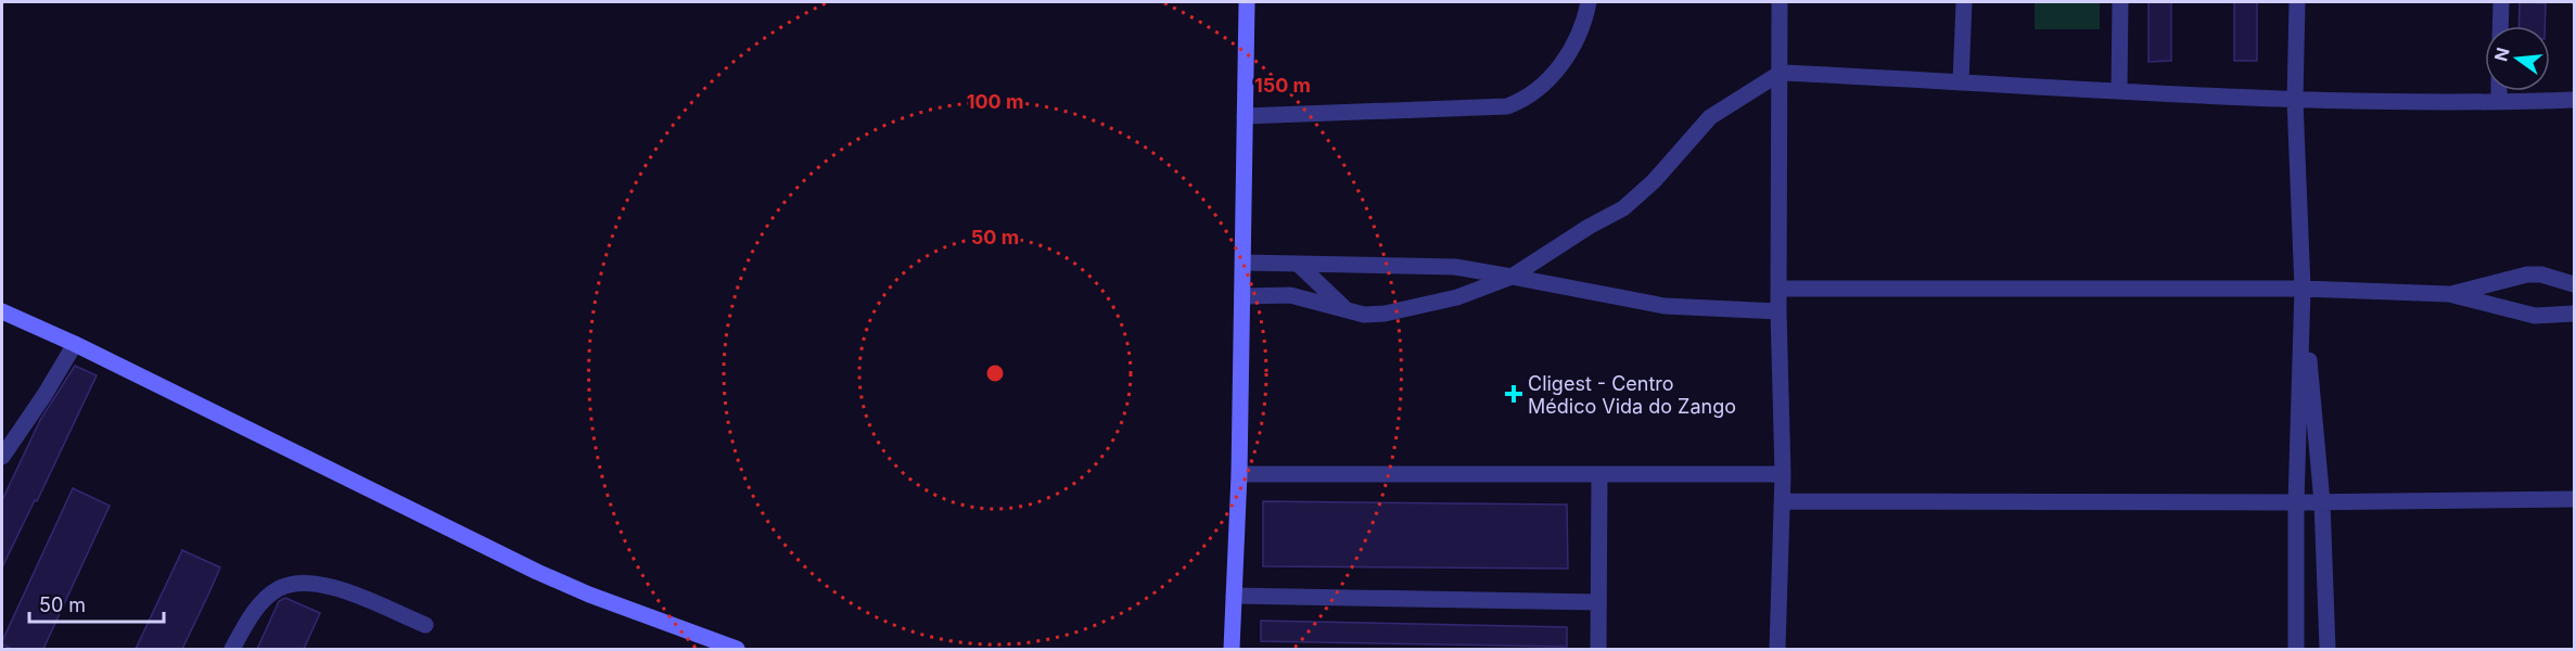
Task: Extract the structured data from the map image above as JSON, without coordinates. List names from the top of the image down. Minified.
{"places":{"health":["Cligest - Centro Médico Vida do Zango"]},"scale_bar":"50 m","north":"left","rings":["150 m","100 m","50 m"]}
